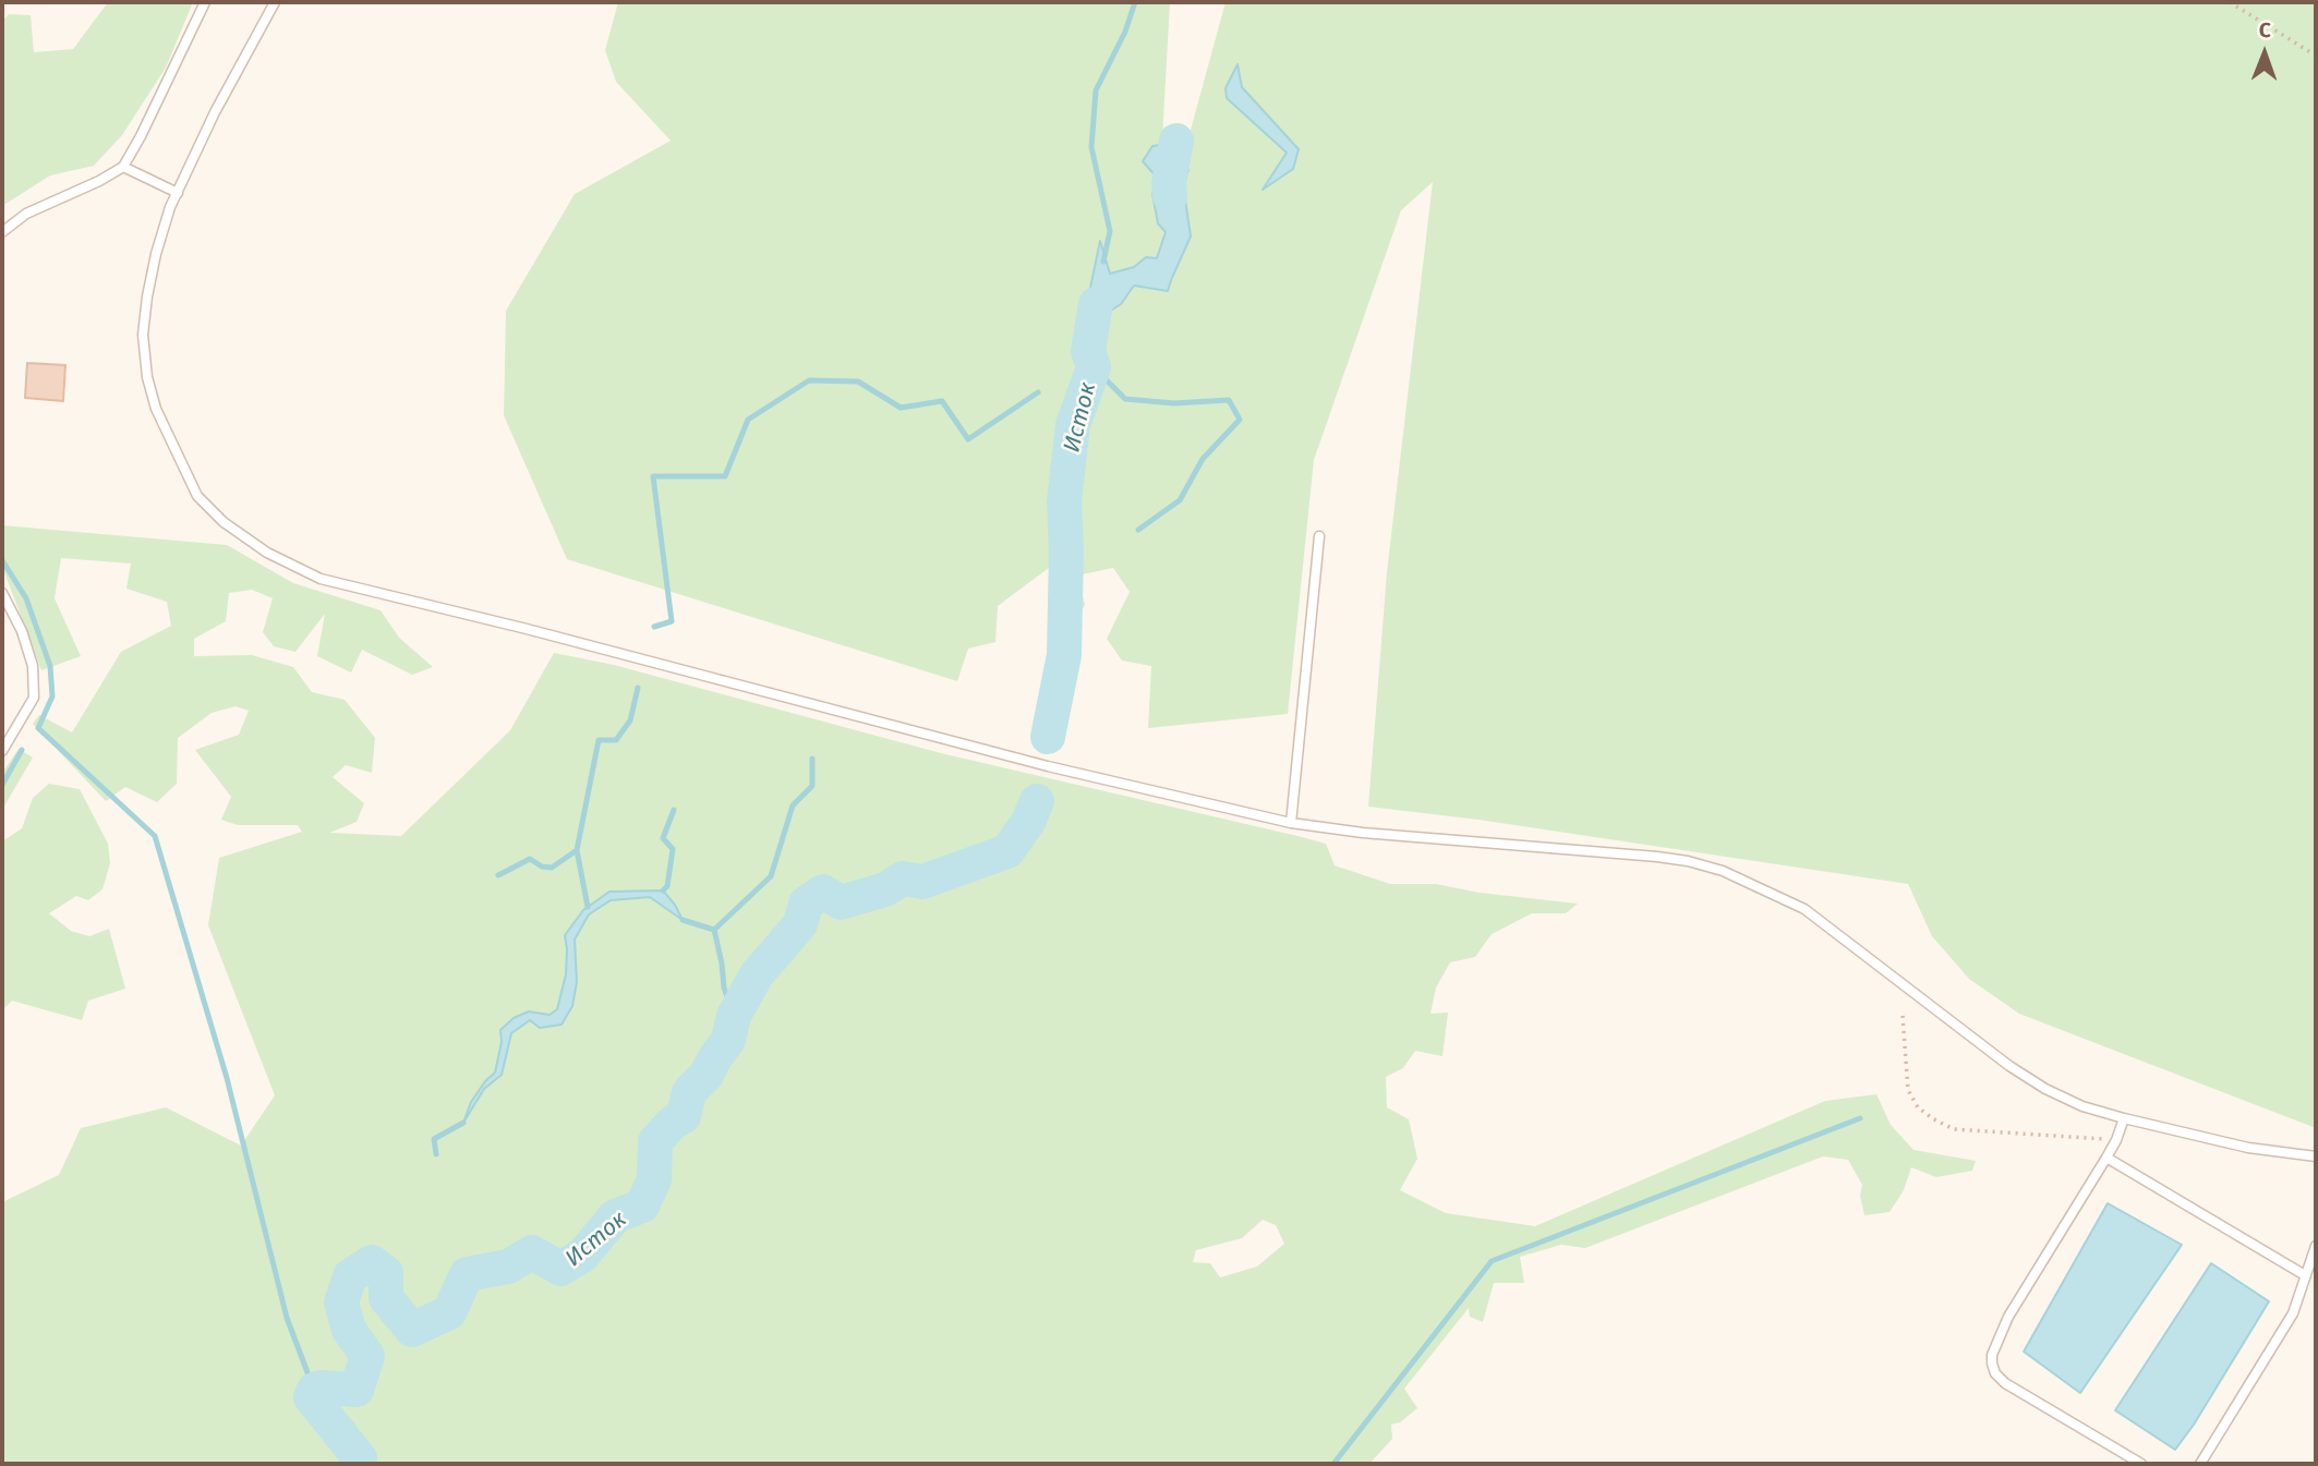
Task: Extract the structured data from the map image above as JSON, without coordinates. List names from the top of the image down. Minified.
{"water":["Исток"],"north":"top"}
